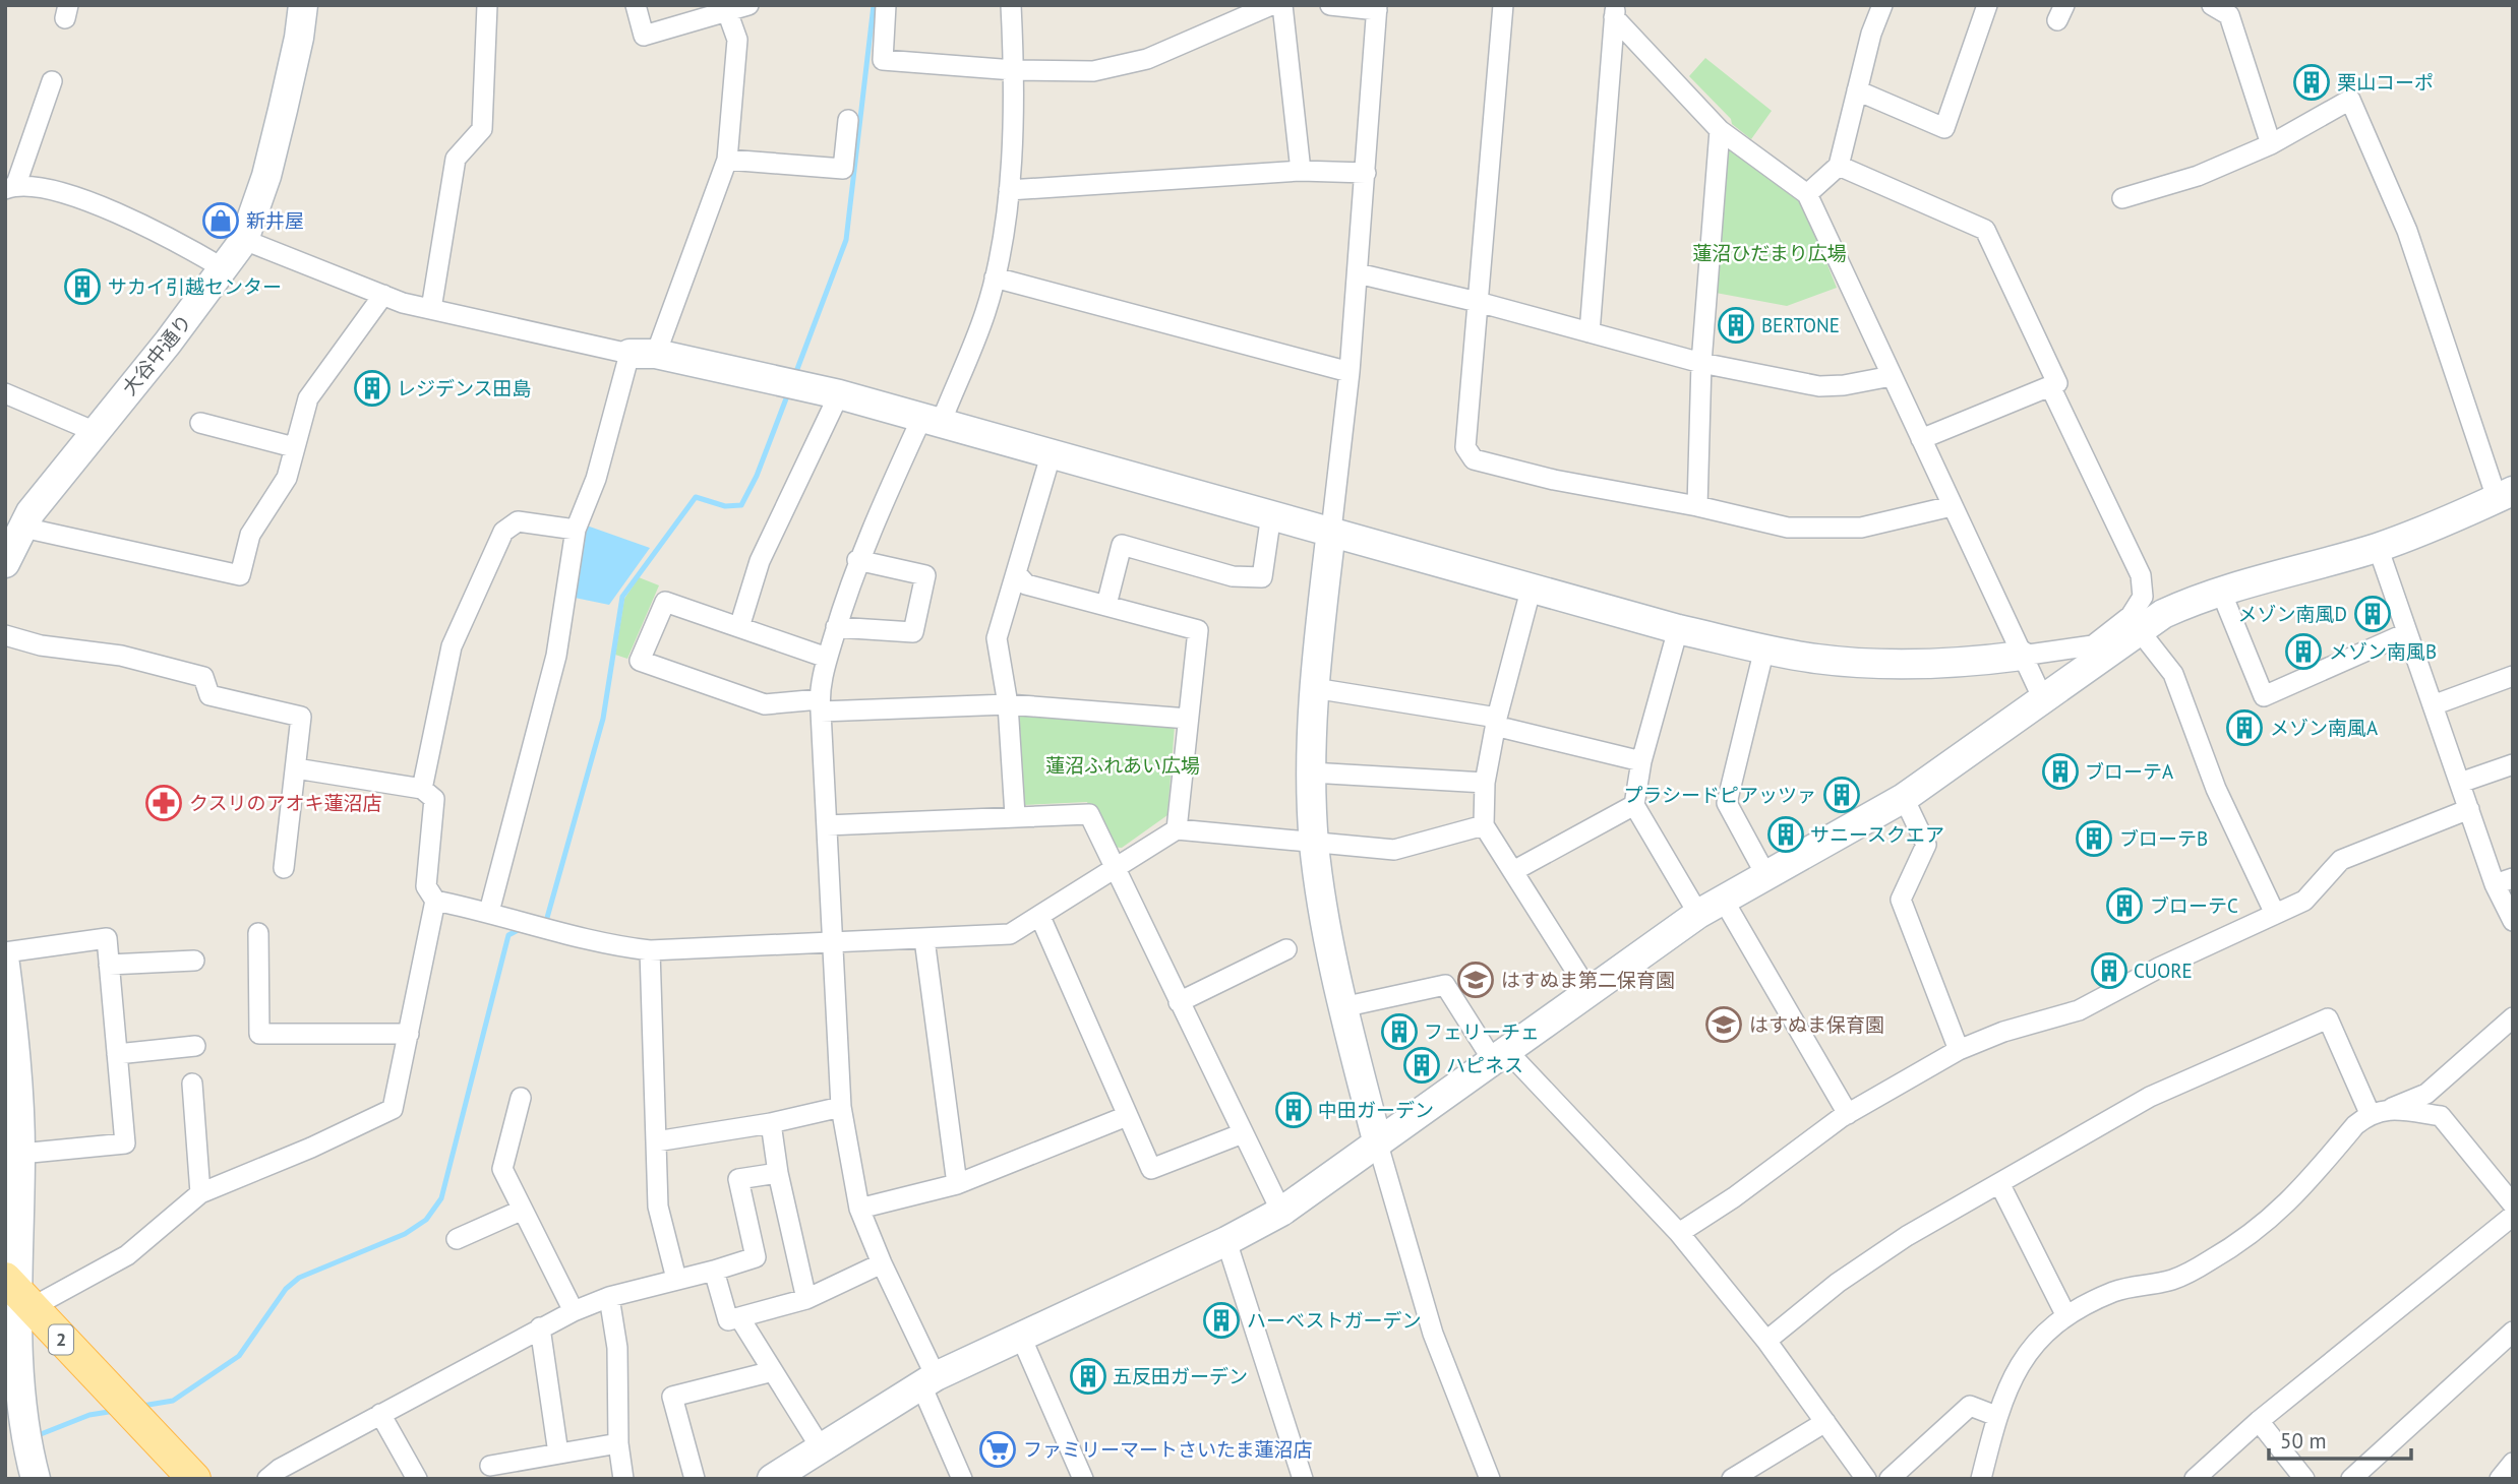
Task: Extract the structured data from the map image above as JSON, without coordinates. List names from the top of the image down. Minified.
{"streets":{"main road":["2"],"street":["大谷中通り"]},"parks":["蓮沼ひだまり広場","蓮沼ふれあい広場"],"places":{"building":["栗山コーポ","サカイ引越センター","BERTONE","レジデンス田島","メゾン南風D","メゾン南風B","メゾン南風A","ブローテA","プラシードピアッツァ","サニースクエア","ブローテB","ブローテC","CUORE","フェリーチェ","ハピネス","中田ガーデン","ハーベストガーデン","五反田ガーデン"],"shop":["新井屋"],"pharmacy":["クスリのアオキ蓮沼店"],"school or university":["はすぬま第二保育園","はすぬま保育園"],"supermarket":["ファミリーマートさいたま蓮沼店"]},"scale_bar":"50 m"}
